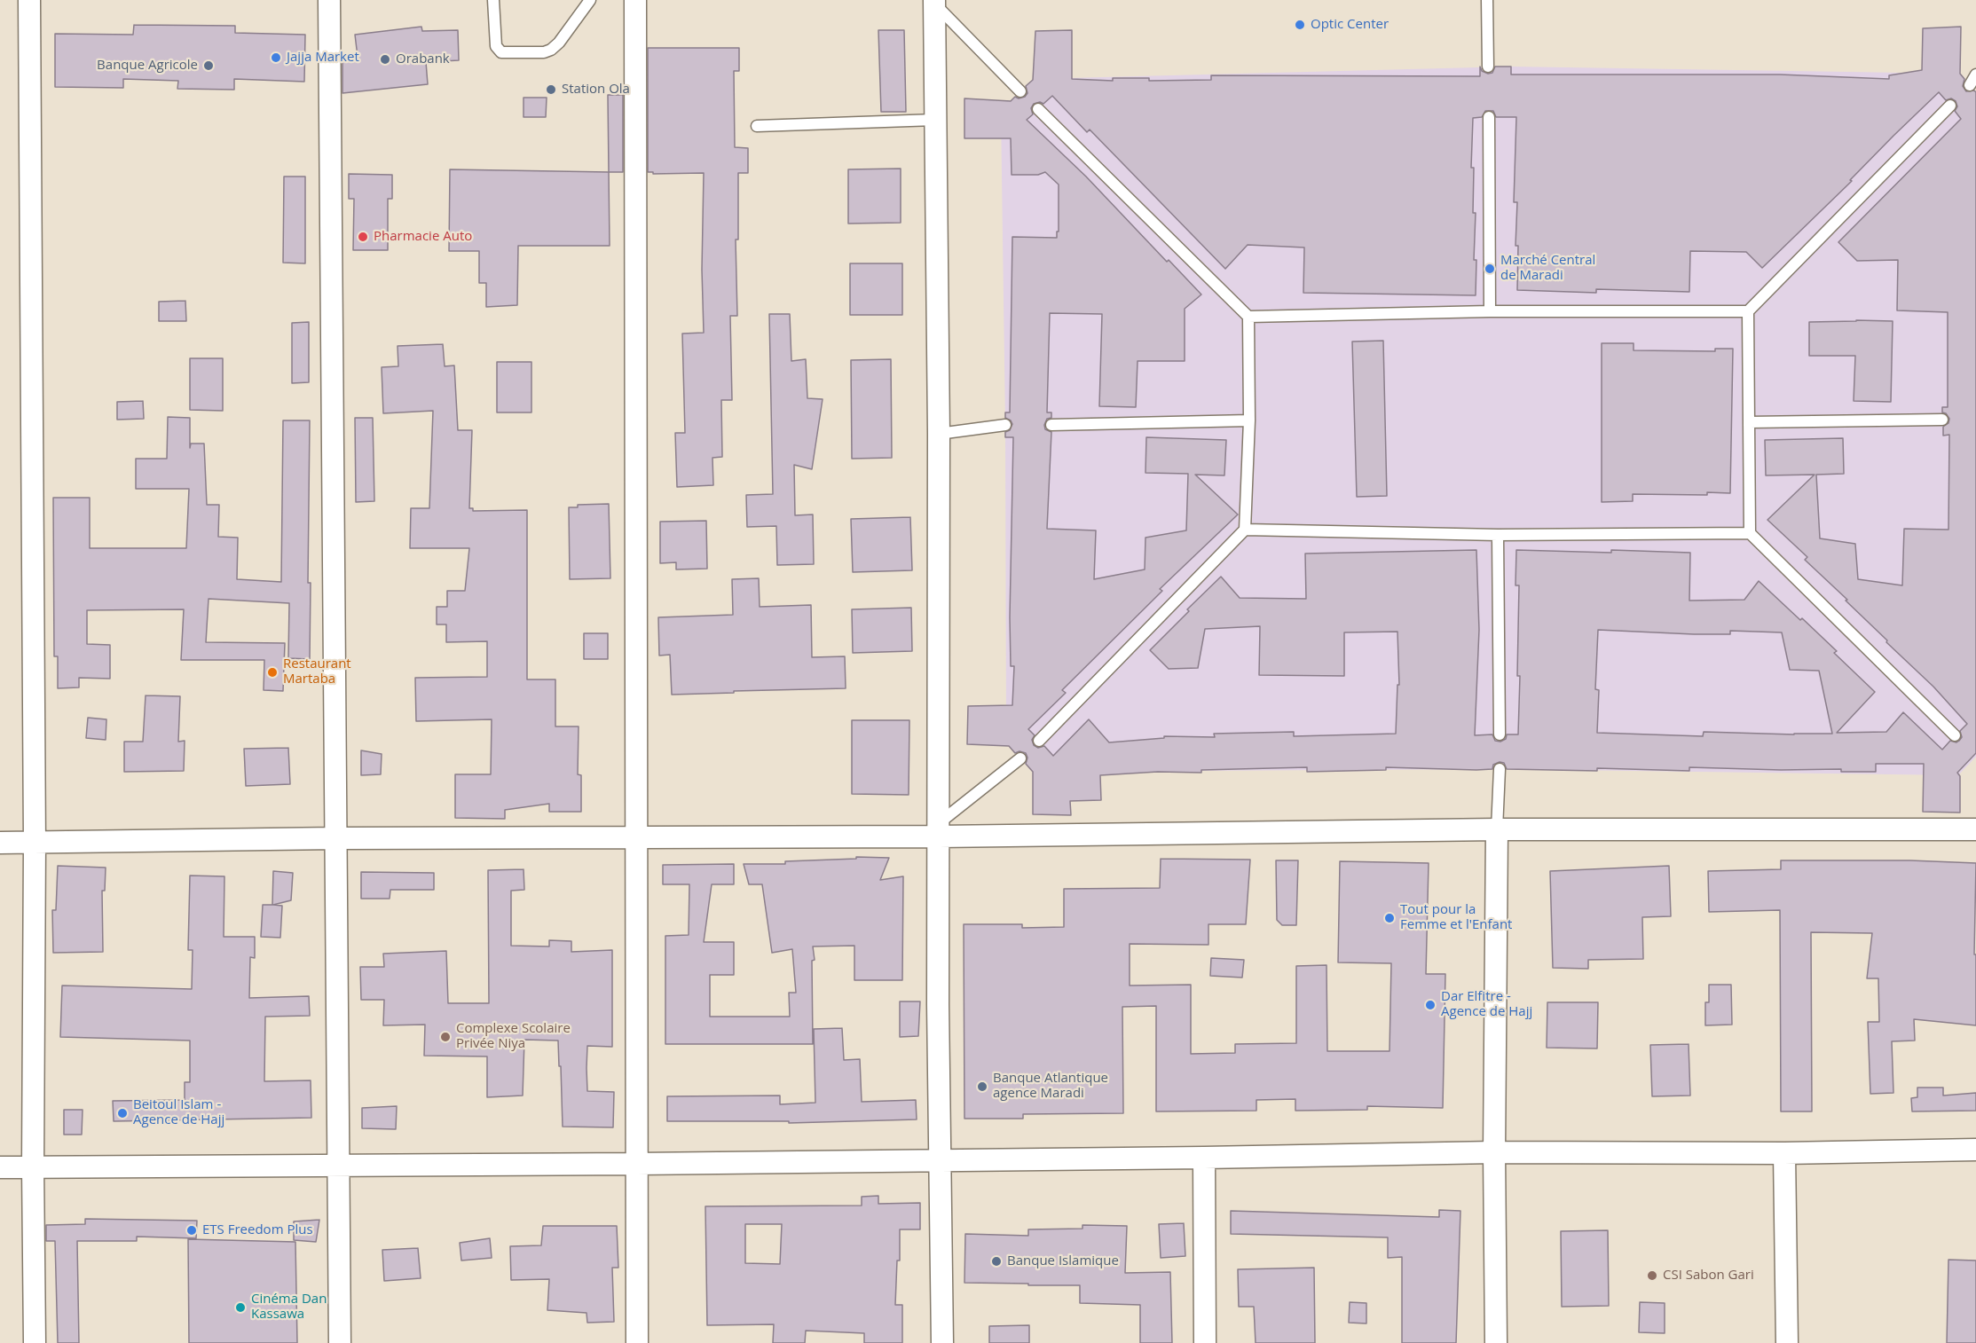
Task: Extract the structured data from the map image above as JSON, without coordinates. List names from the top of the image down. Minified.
{"places":["Optic Center","Jajja Market","Orabank","Banque Agricole","Station Ola","Pharmacie Auto","Marché Central de Maradi","Restaurant Martaba","Tout pour la Femme et l'Enfant","Dar Elfitre - Agence de Hajj","Complexe Scolaire Privée Niya","Banque Atlantique agence Maradi","Beitoul Islam - Agence de Hajj","ETS Freedom Plus","Banque Islamique","CSI Sabon Gari","Cinéma Dan Kassawa"]}
